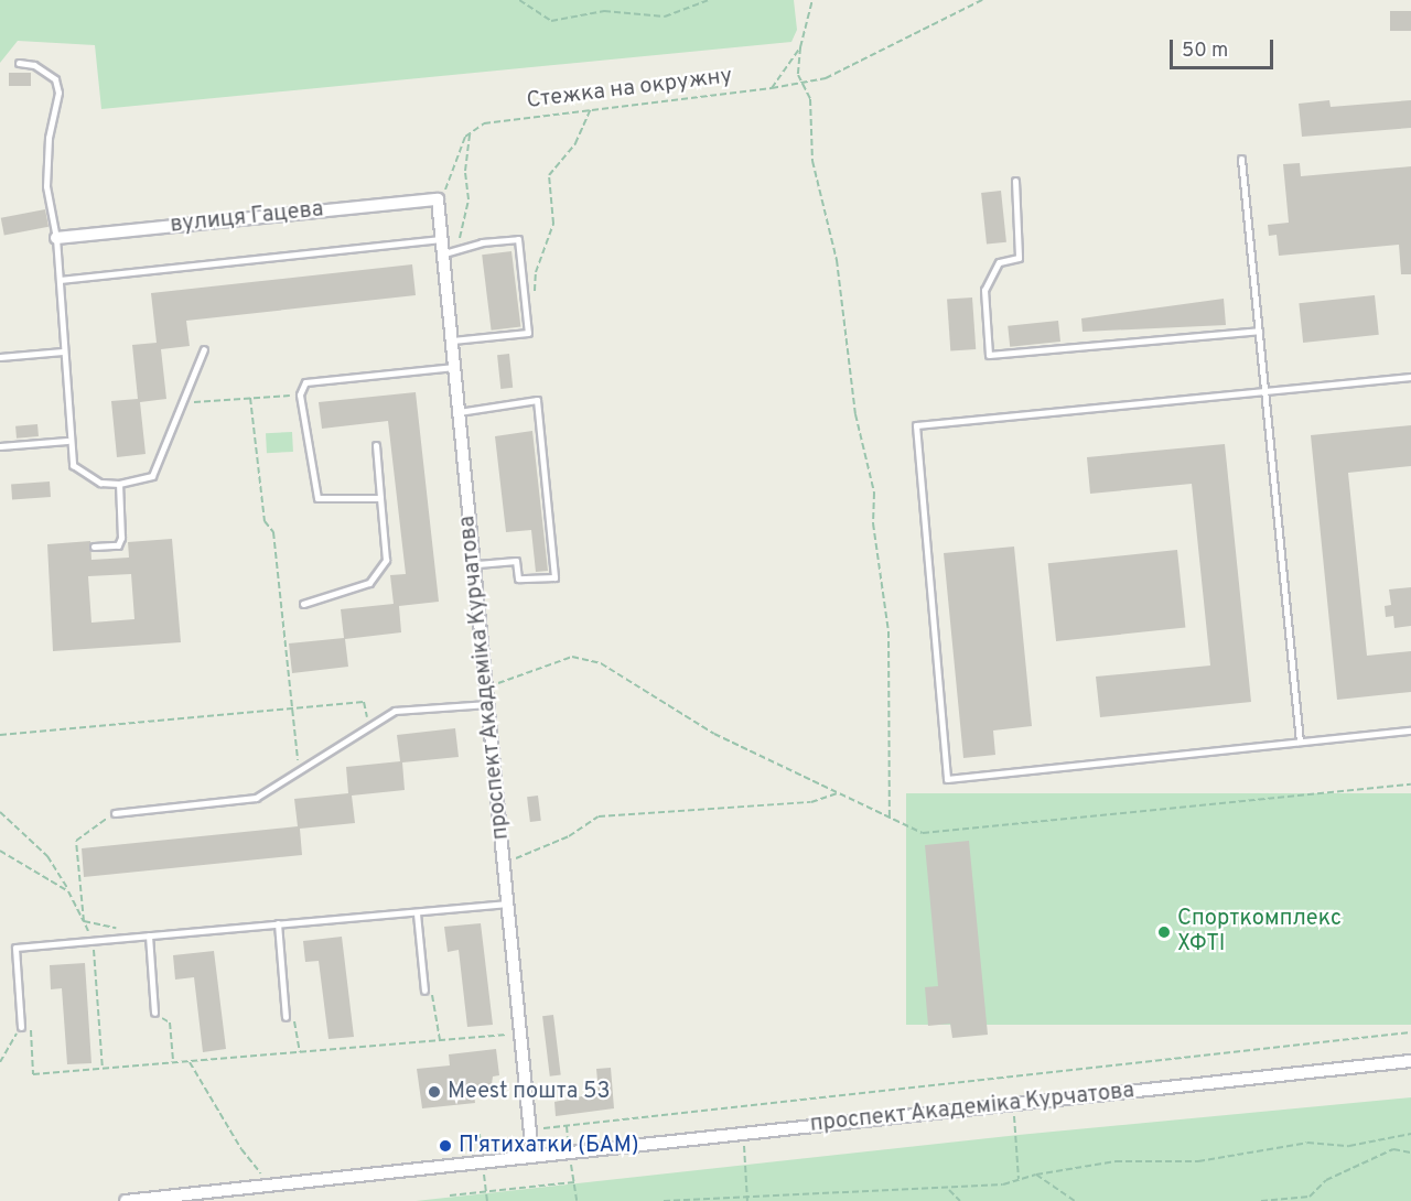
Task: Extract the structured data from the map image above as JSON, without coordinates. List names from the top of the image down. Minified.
{"streets":{"street":["вулиця Гацева","проспект Академіка Курчатова"],"path":["Стежка на окружну"]},"crossings":[["вулиця Гацева","проспект Академіка Курчатова"]],"places":["Спорткомплекс ХФТІ","Meest пошта 53","П'ятихатки (БАМ)"],"scale_bar":"50 m"}
